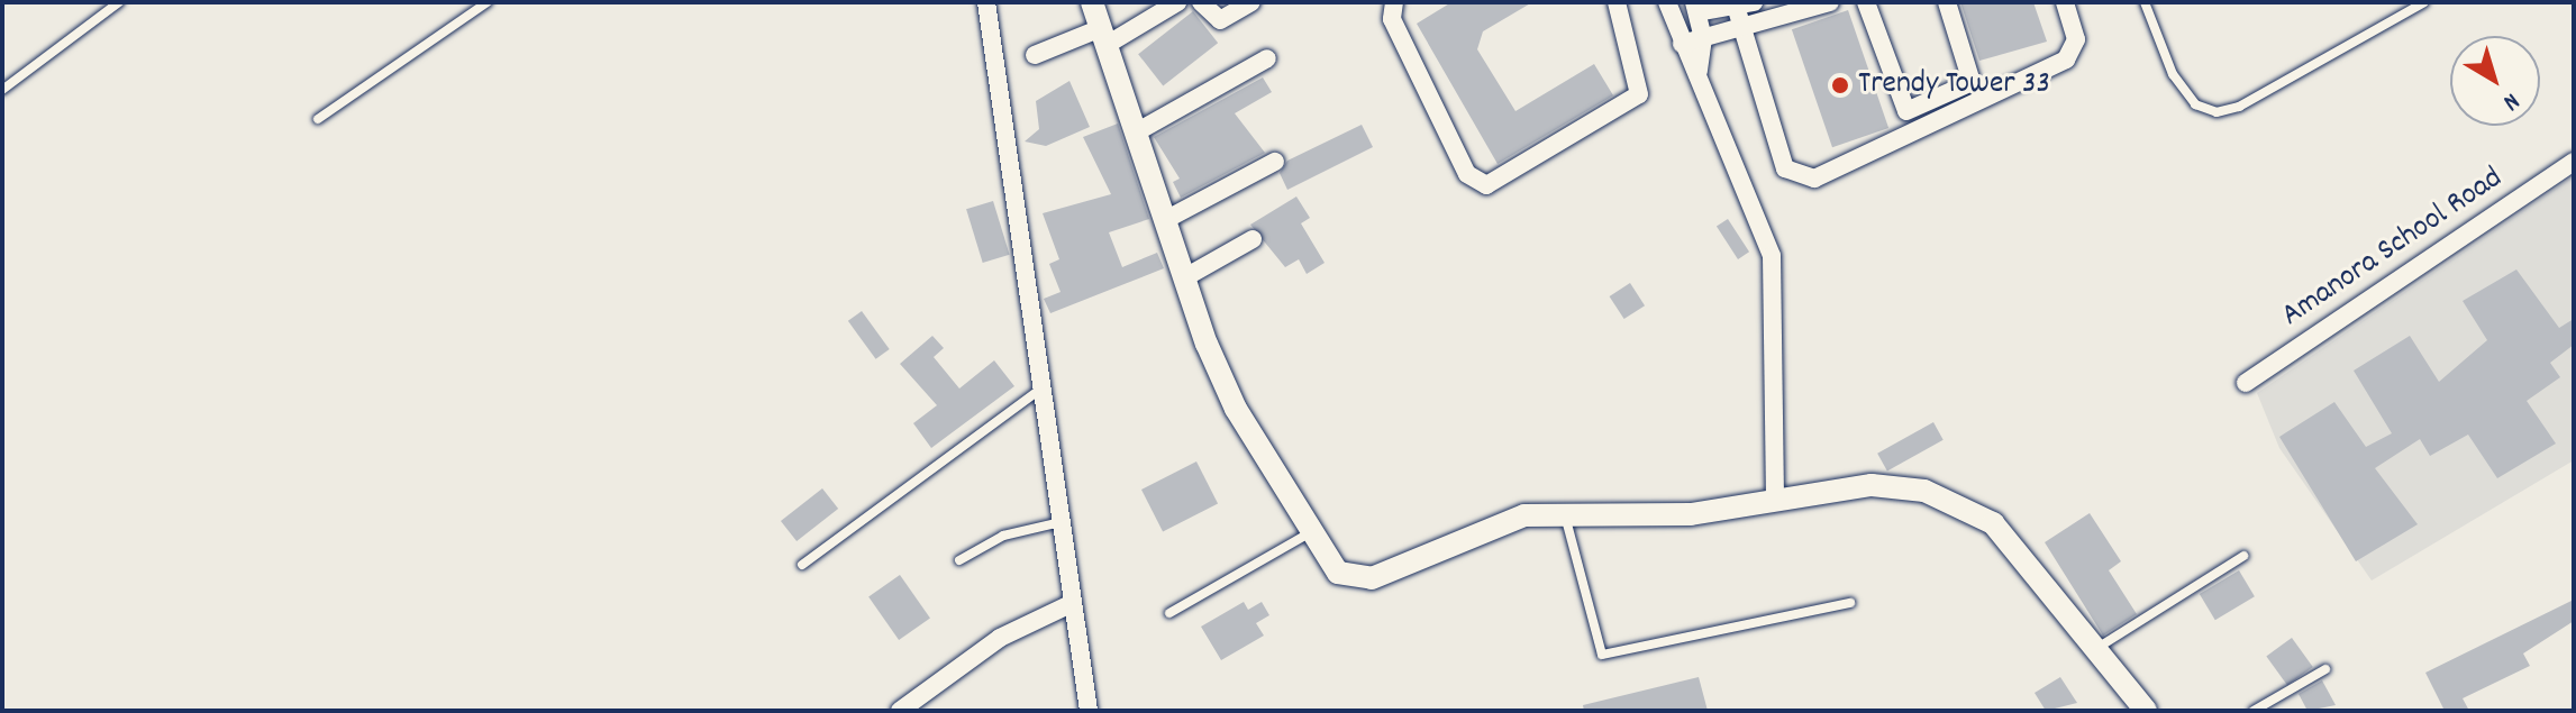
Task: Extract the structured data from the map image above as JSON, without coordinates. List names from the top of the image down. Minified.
{"streets":{"street":["Amanora School Road"]},"places":["Trendy Tower 33"],"north":"bottom right"}
